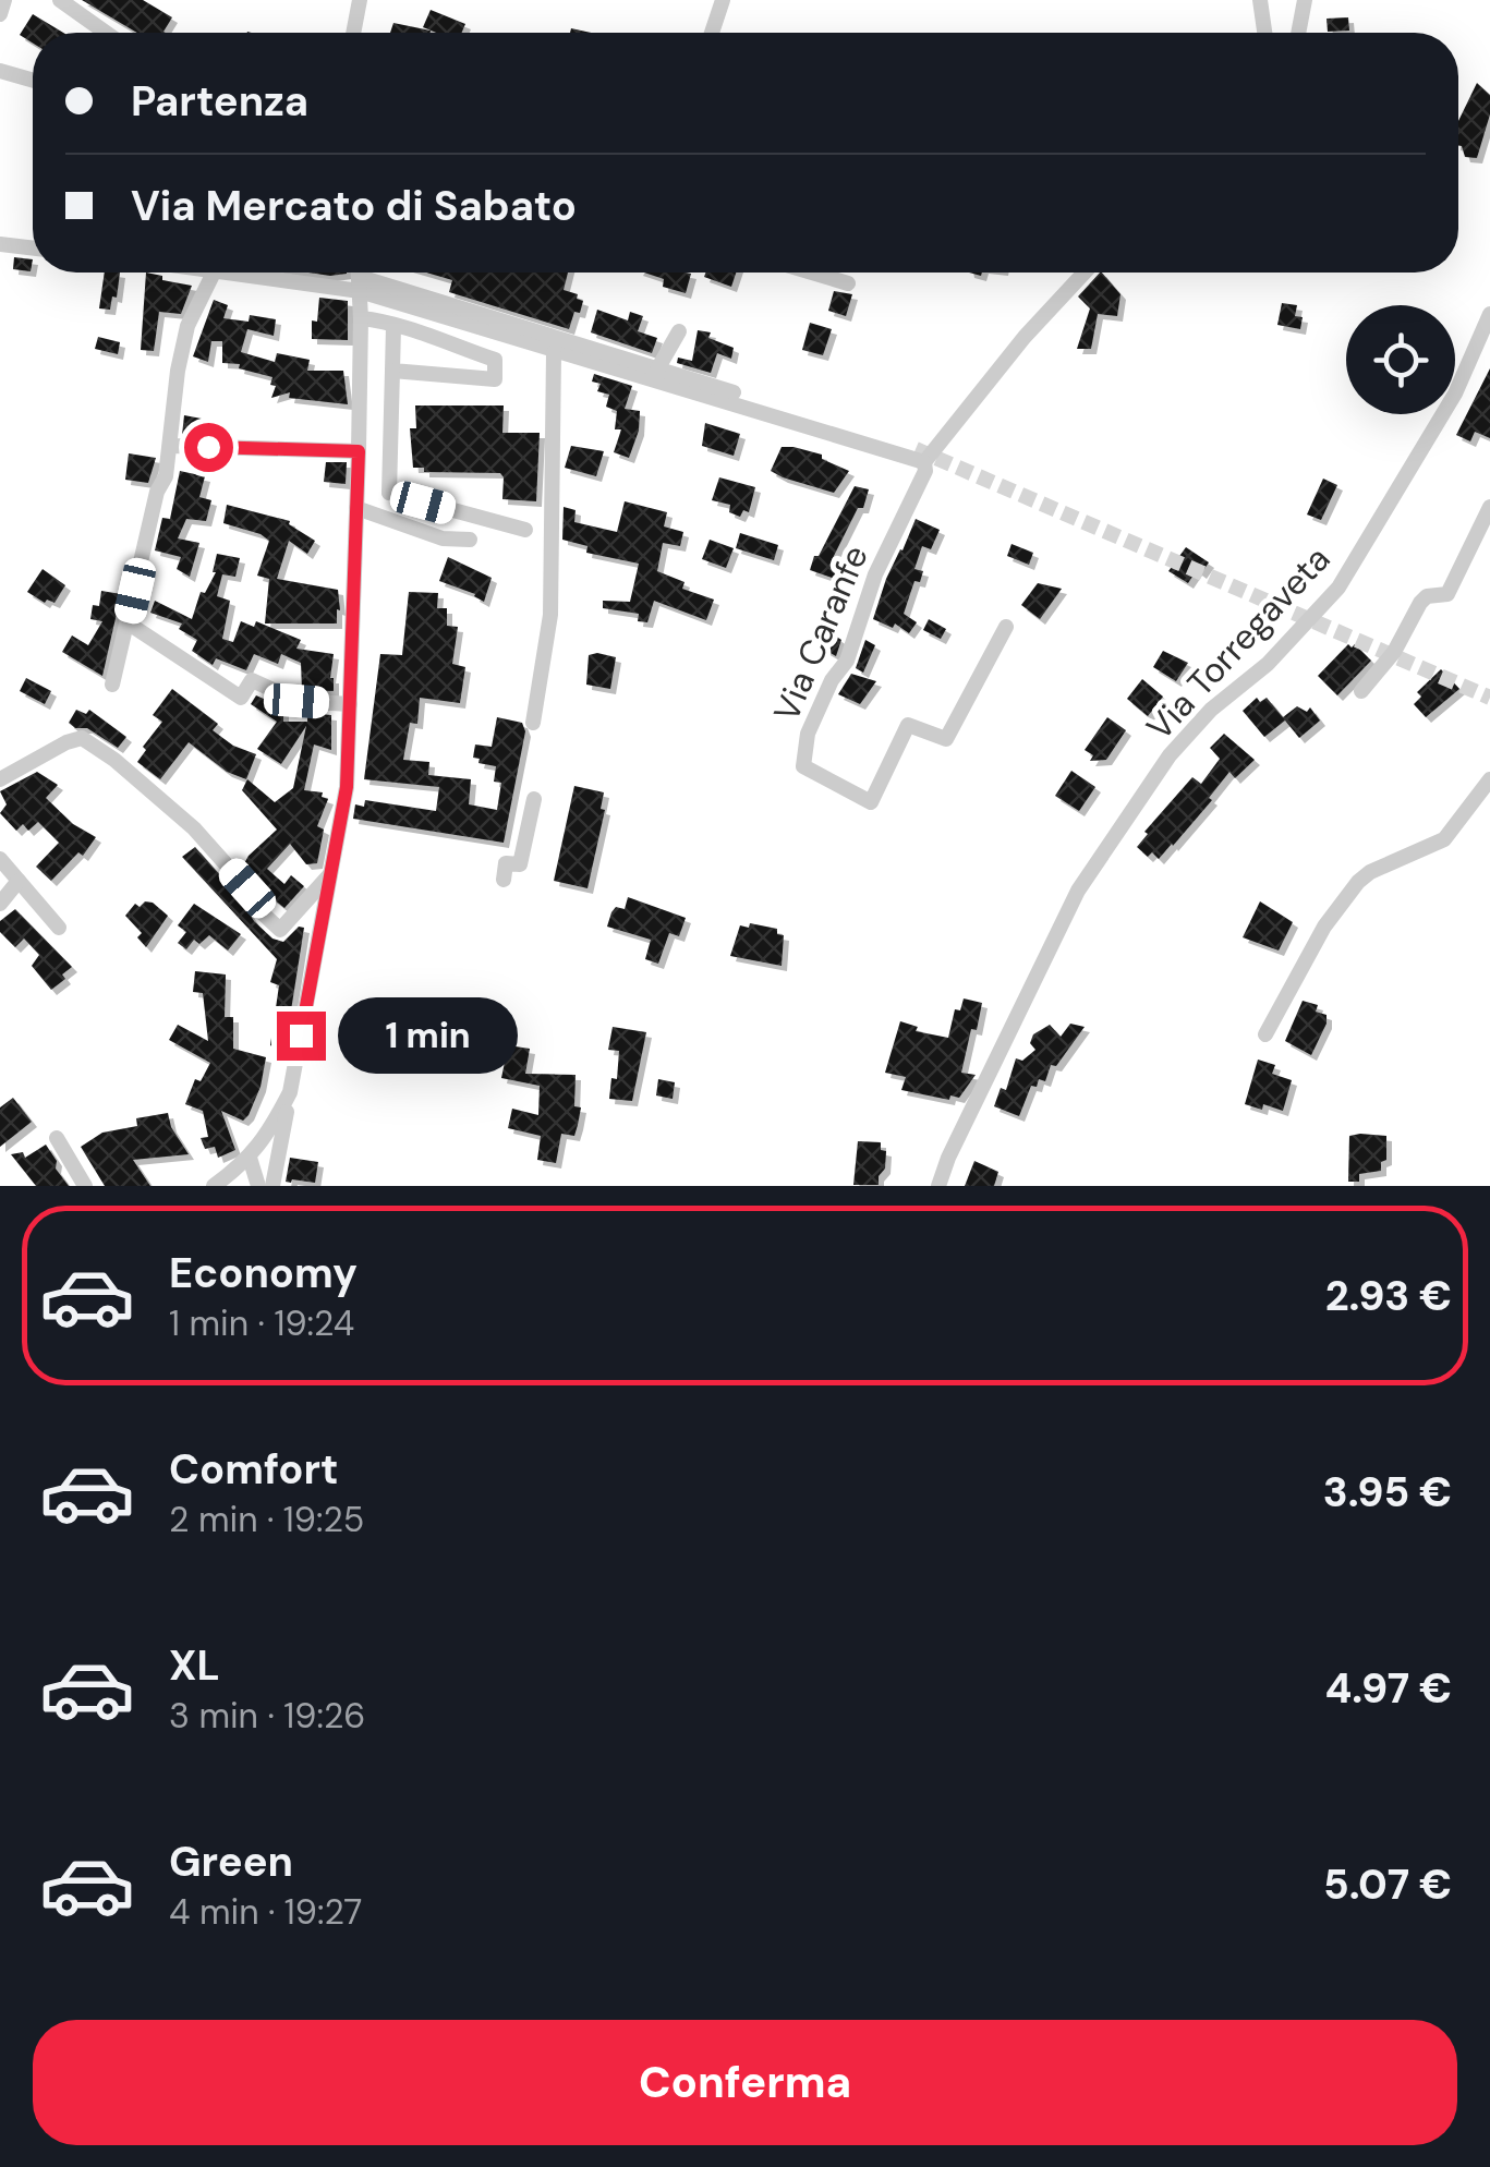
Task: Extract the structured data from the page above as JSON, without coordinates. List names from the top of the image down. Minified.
{"streets":{"street":["Via Caranfe","Via Torregaveta"]},"page":{"banner":["Partenza","Via Mercato di Sabato"],"bubble":"1 min","list":[{"name":"Economy","note":"1 min · 19:24","value":"2.93 €"},{"name":"Comfort","note":"2 min · 19:25","value":"3.95 €"},{"name":"XL","note":"3 min · 19:26","value":"4.97 €"},{"name":"Green","note":"4 min · 19:27","value":"5.07 €"}],"buttons":"Conferma"}}
